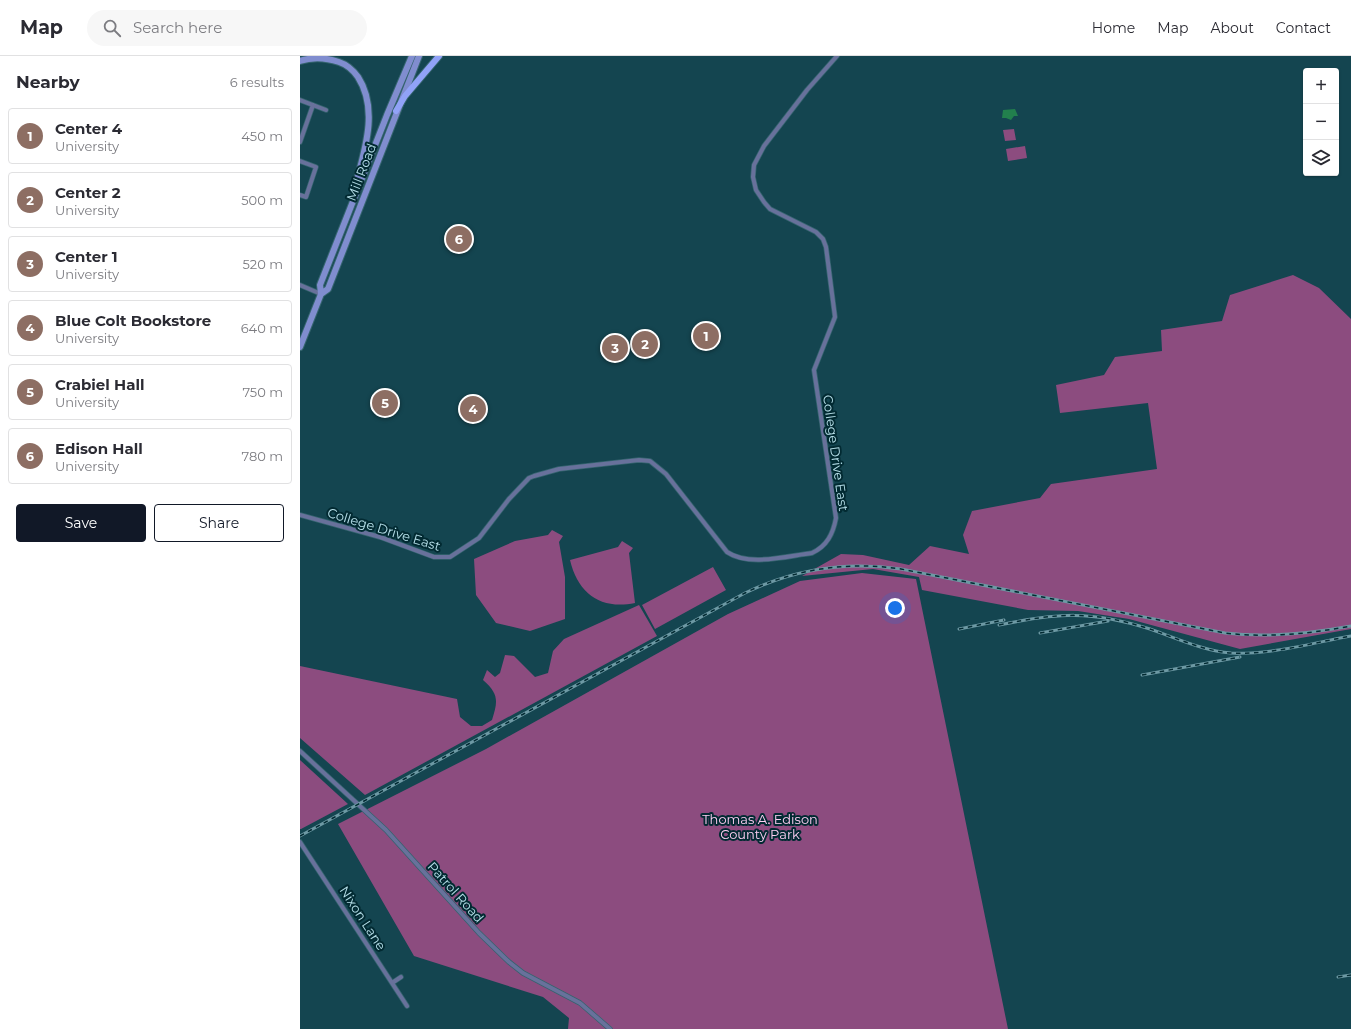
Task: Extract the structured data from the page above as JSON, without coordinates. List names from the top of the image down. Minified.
{"streets":{"street":["Mill Road","College Drive East","Patrol Road","Nixon Lane"]},"parks":["Thomas A. Edison County Park"],"page":{"header":"Map","search":"Search here","nav":["Home","Map","About","Contact"],"heading":["Nearby","6 results"],"map_buttons":["+","−"],"list":[{"mark":"1","name":"Center 4","note":"University","value":"450 m"},{"mark":"2","name":"Center 2","note":"University","value":"500 m"},{"mark":"3","name":"Center 1","note":"University","value":"520 m"},{"mark":"4","name":"Blue Colt Bookstore","note":"University","value":"640 m"},{"mark":"5","name":"Crabiel Hall","note":"University","value":"750 m"},{"mark":"6","name":"Edison Hall","note":"University","value":"780 m"}],"pins":["6","1","2","3","5","4"],"buttons":["Save","Share"]}}
